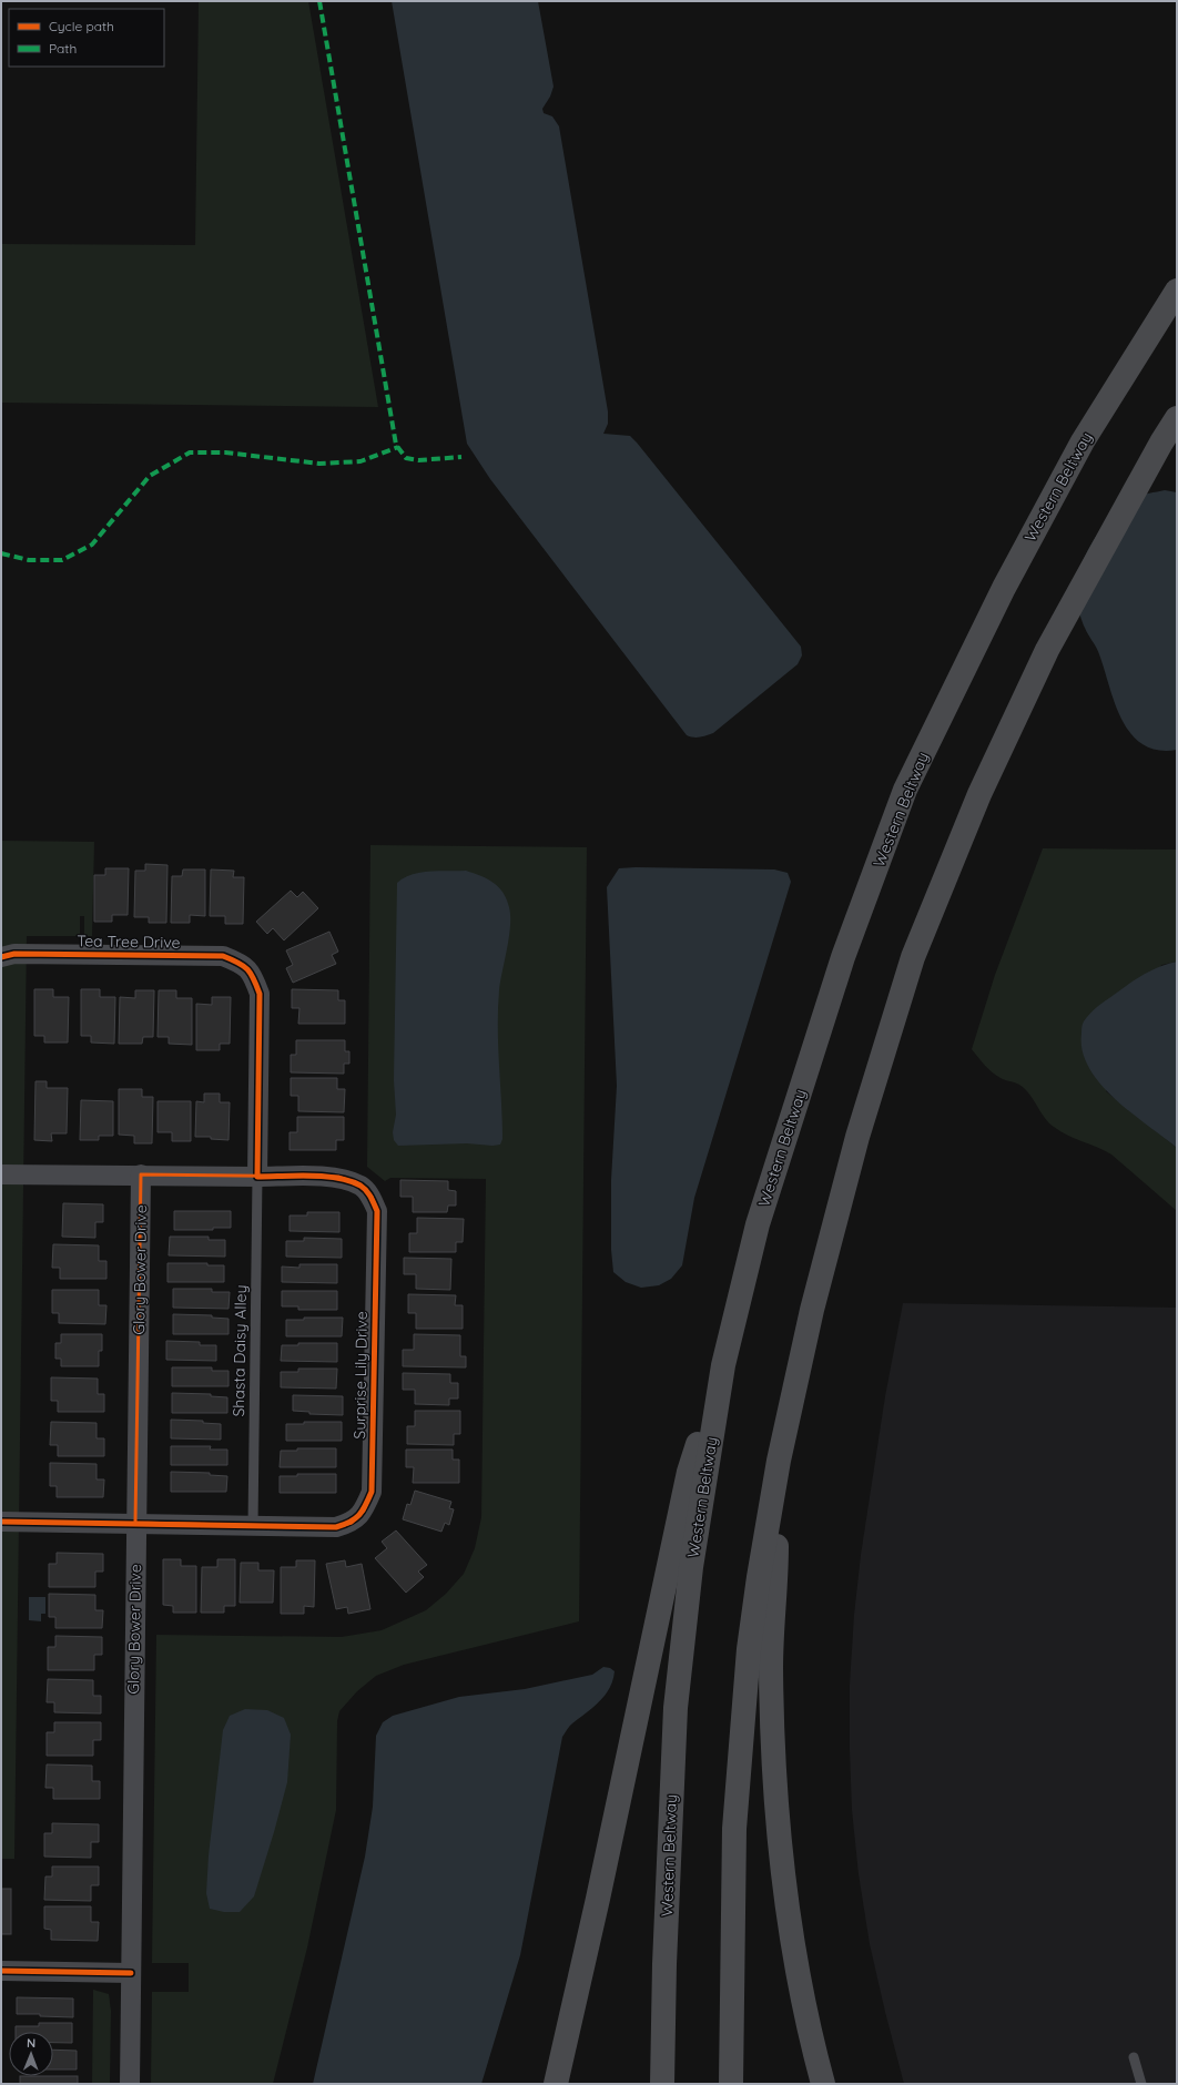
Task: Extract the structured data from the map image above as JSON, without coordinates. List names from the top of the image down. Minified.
{"streets":{"highway":["Western Beltway"],"street":["Tea Tree Drive","Glory Bower Drive","Surprise Lily Drive"],"lane":["Shasta Daisy Alley"]},"crossings":[["Tea Tree Drive","Shasta Daisy Alley"],["Tea Tree Drive","Surprise Lily Drive"],["Glory Bower Drive","Surprise Lily Drive"],["Shasta Daisy Alley","Surprise Lily Drive"]],"legend":["Cycle path","Path"],"north":"top"}
